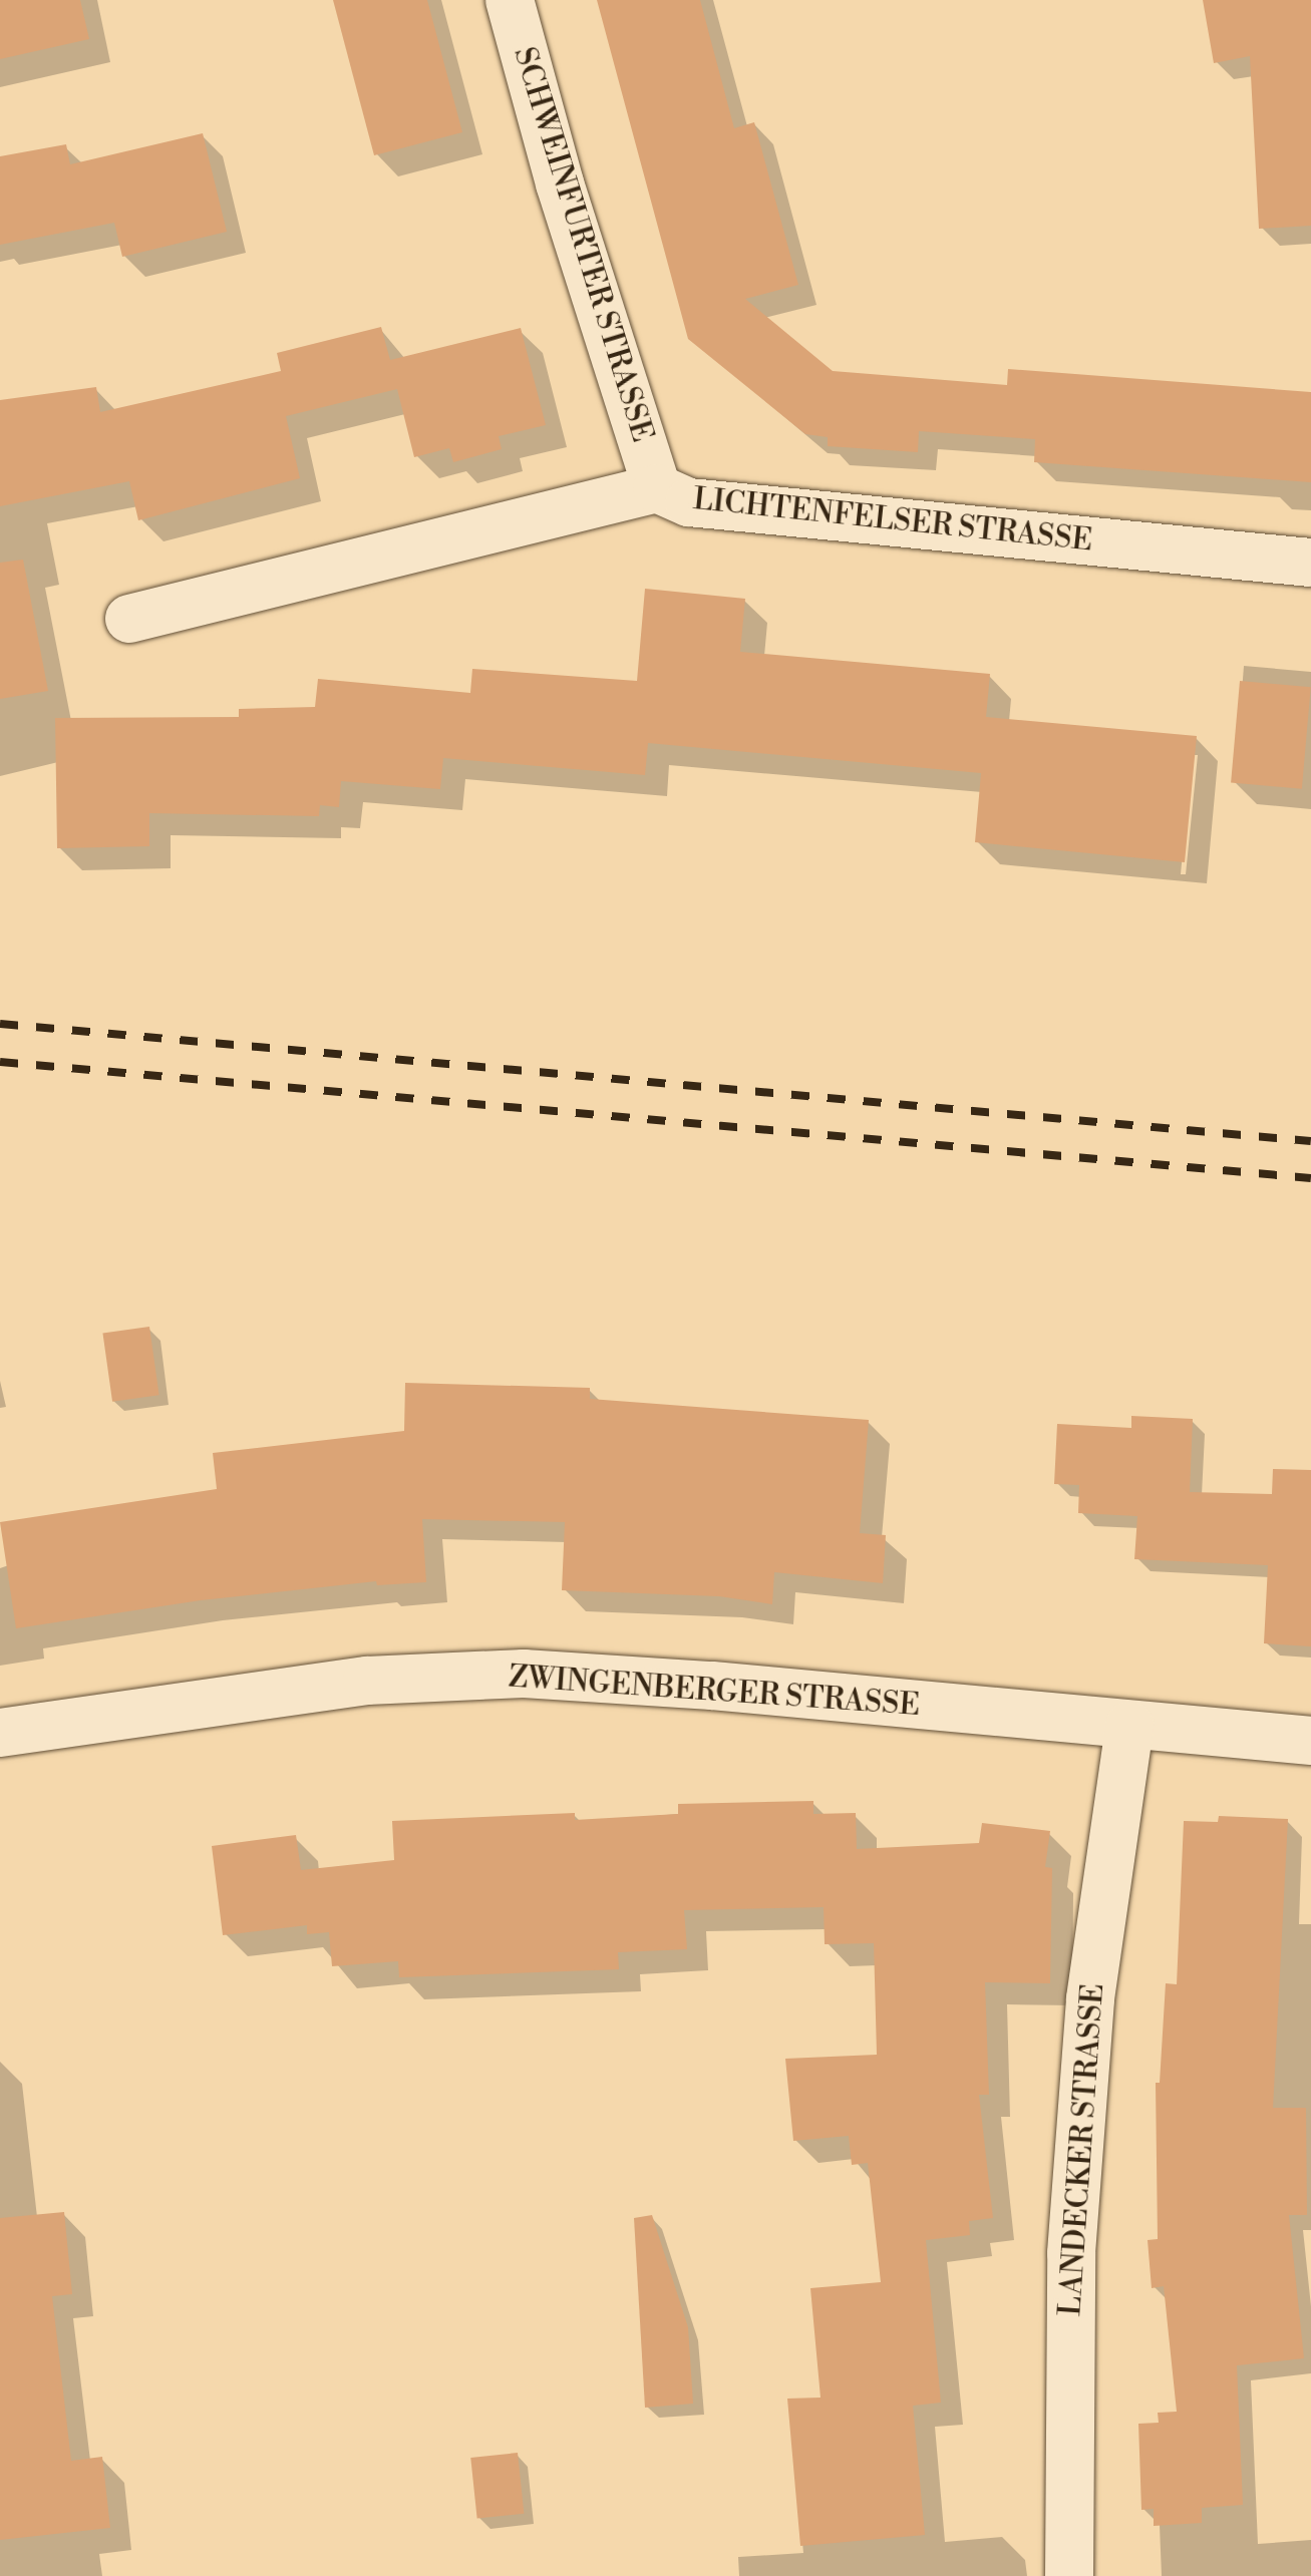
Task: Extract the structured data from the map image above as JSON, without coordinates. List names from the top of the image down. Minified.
{"streets":{"street":["SCHWEINFURTER STRASSE","LICHTENFELSER STRASSE","ZWINGENBERGER STRASSE","LANDECKER STRASSE"]},"crossings":[["SCHWEINFURTER STRASSE","LICHTENFELSER STRASSE"],["ZWINGENBERGER STRASSE","LANDECKER STRASSE"]]}
